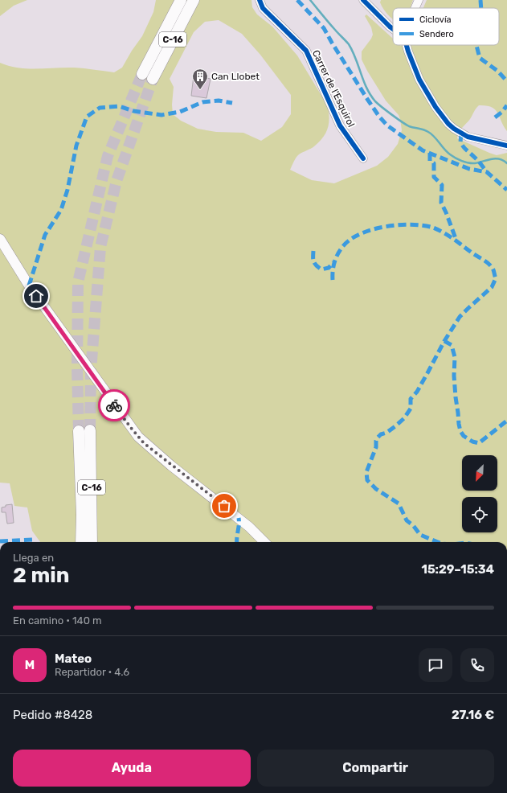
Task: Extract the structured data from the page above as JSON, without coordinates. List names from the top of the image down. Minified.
{"streets":{"highway":["C-16"],"street":["Carrer de l'Esquirol"]},"places":{"building":["Can Llobet"]},"legend":["Ciclovía","Sendero"],"north":"bottom left","page":{"heading":["2 min","Llega en","15:29–15:34"],"panel":["Mateo","Repartidor · 4.6","Pedido #8428","27.16 €"],"bar":"En camino · 140 m","round":"M","buttons":["Ayuda","Compartir"]}}
